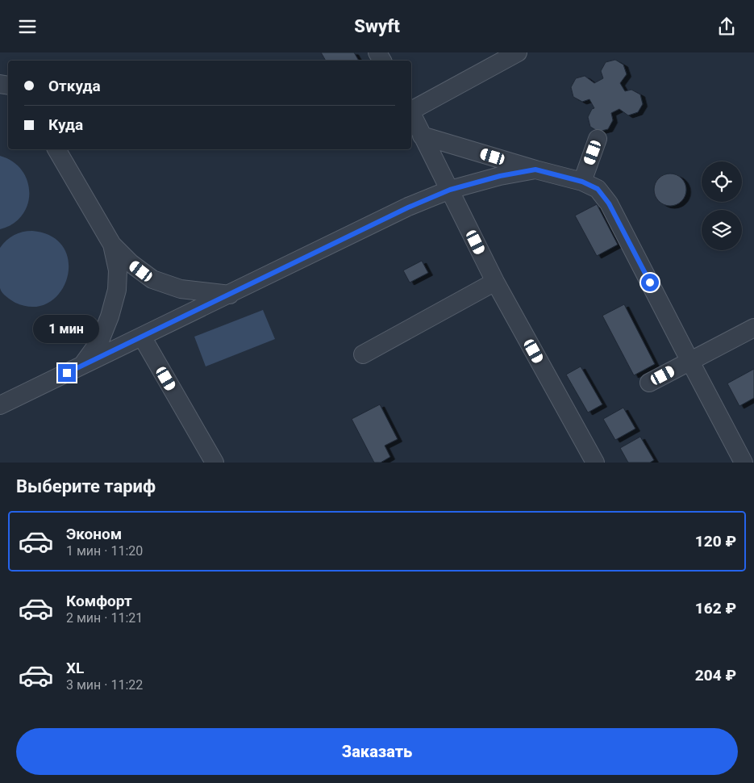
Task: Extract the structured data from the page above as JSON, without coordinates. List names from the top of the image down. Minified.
{"page":{"header":"Swyft","banner":["Откуда","Куда"],"bubble":"1 мин","heading":"Выберите тариф","list":[{"name":"Эконом","note":"1 мин · 11:20","value":"120 ₽"},{"name":"Комфорт","note":"2 мин · 11:21","value":"162 ₽"},{"name":"XL","note":"3 мин · 11:22","value":"204 ₽"}],"buttons":"Заказать"}}
